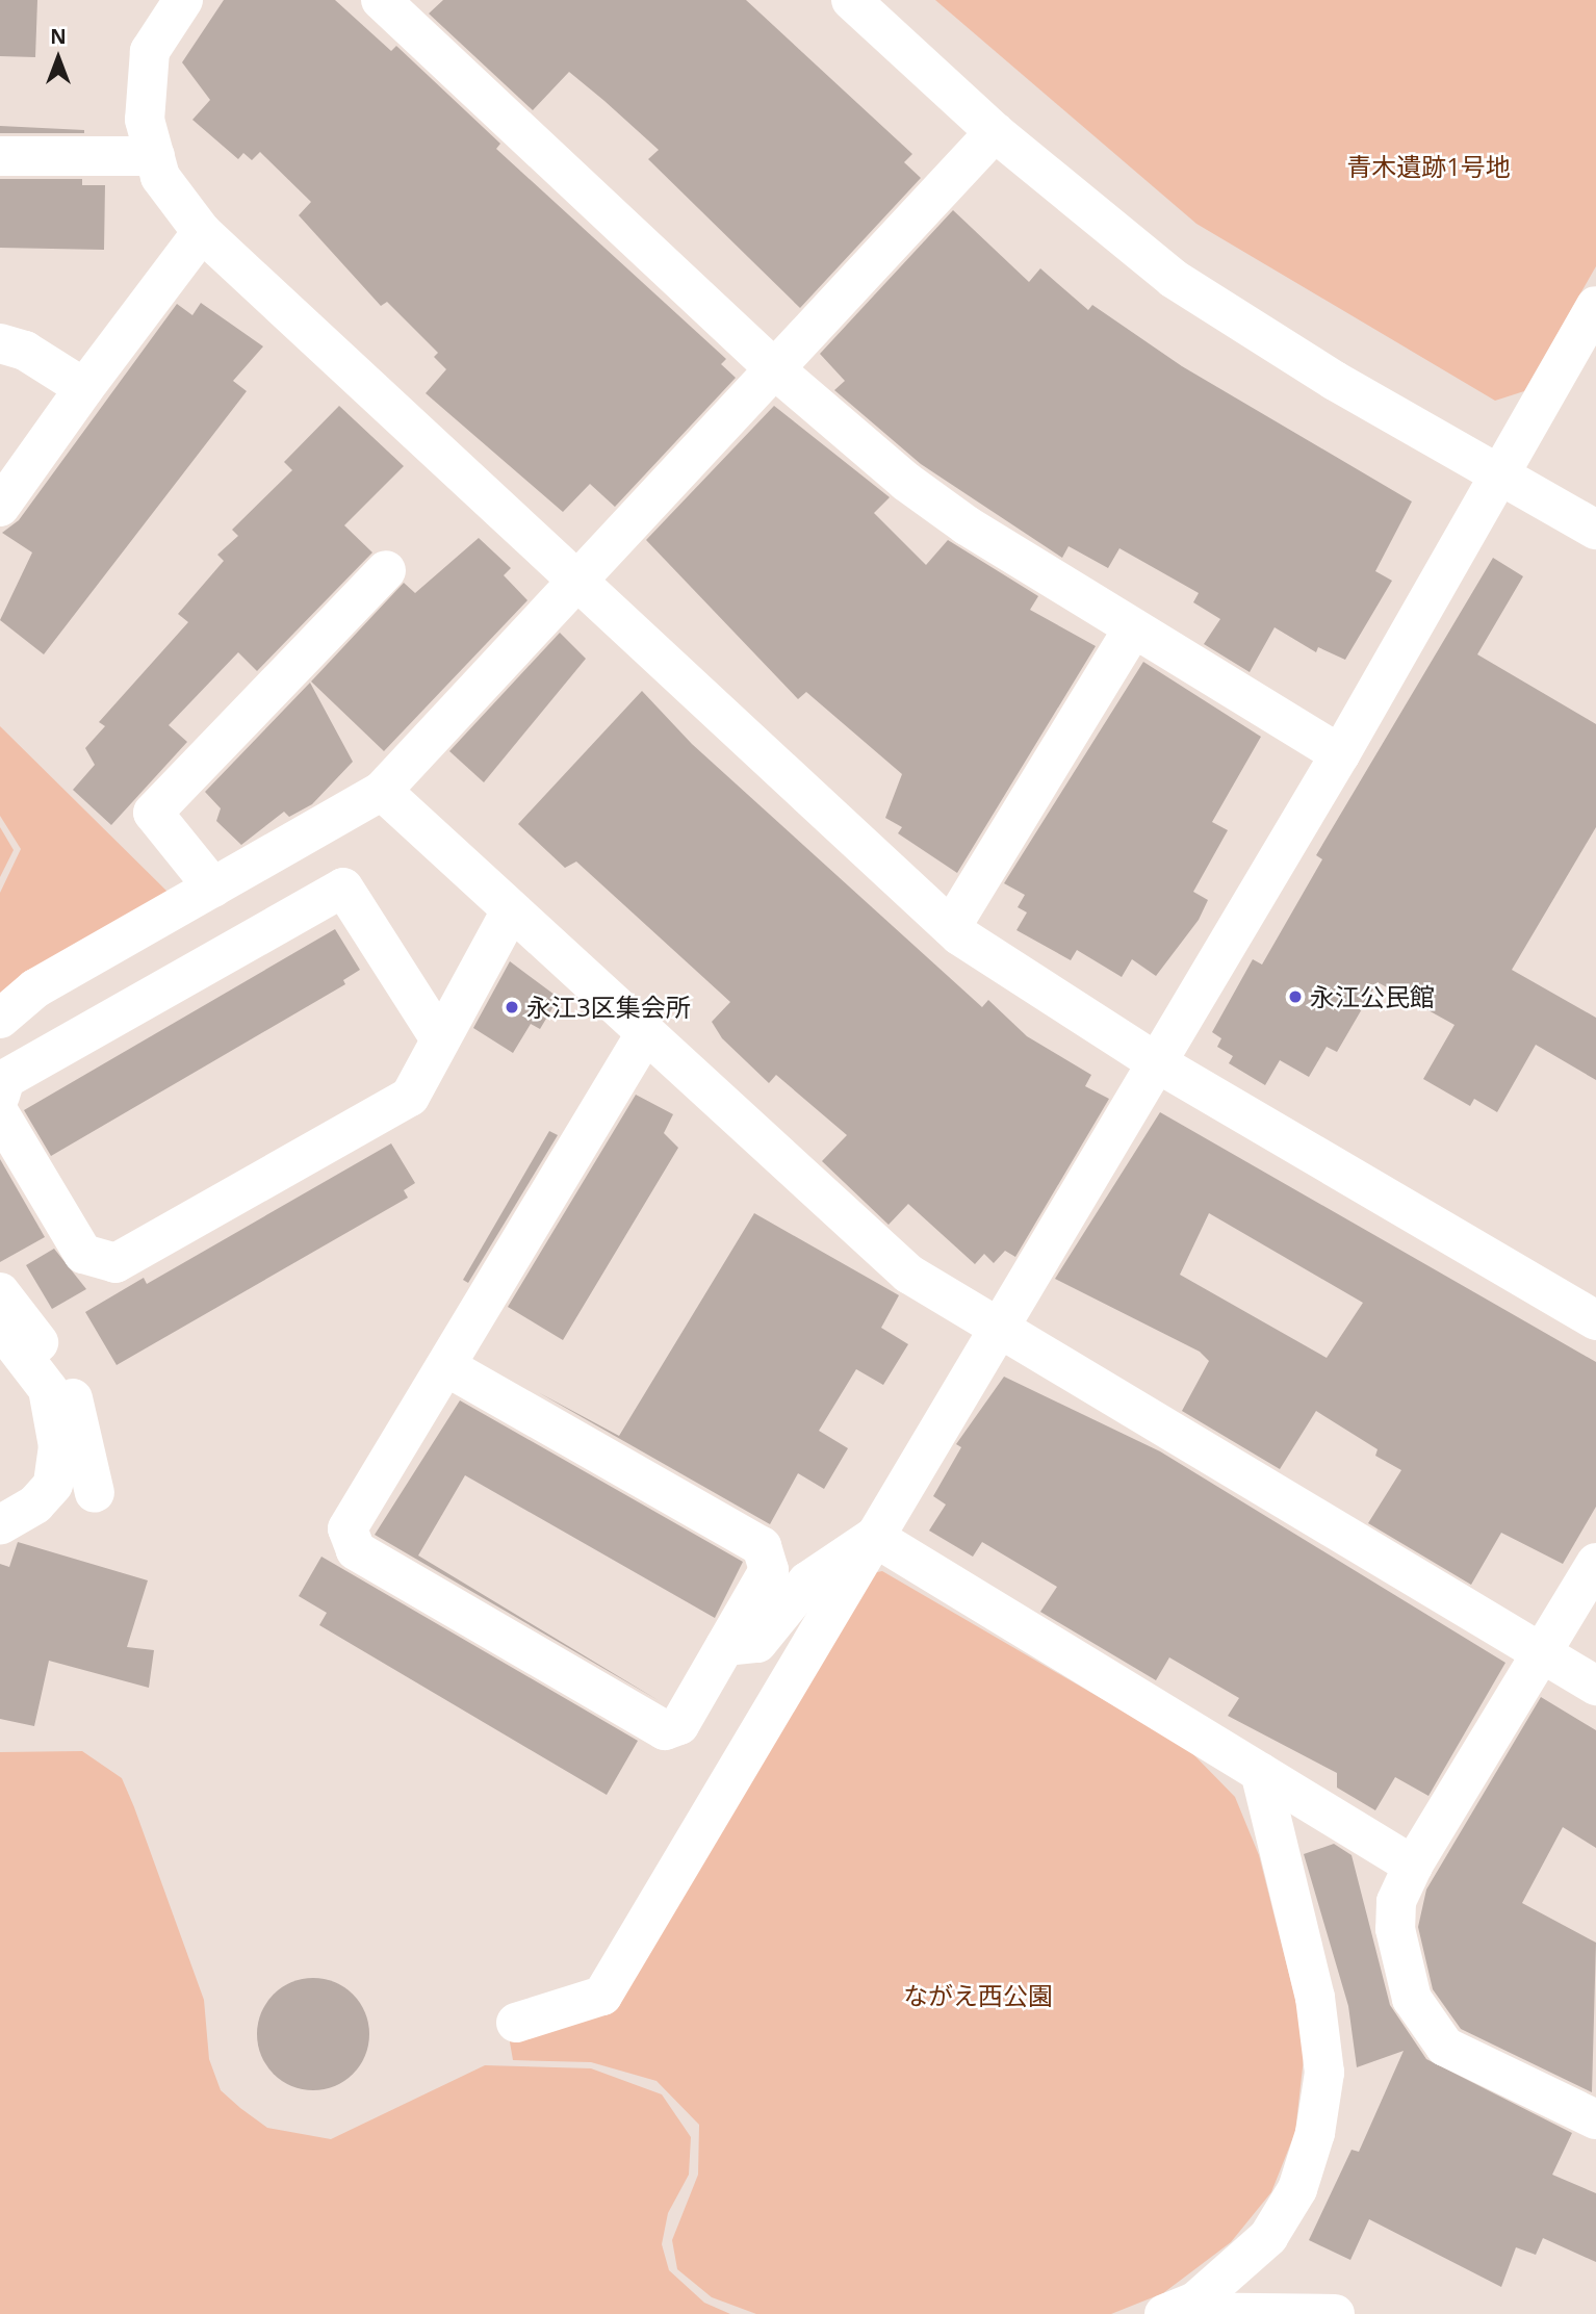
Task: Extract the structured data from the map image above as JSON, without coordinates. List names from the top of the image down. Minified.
{"parks":["青木遺跡1号地","ながえ西公園"],"places":["永江公民館","永江3区集会所"],"north":"top"}
